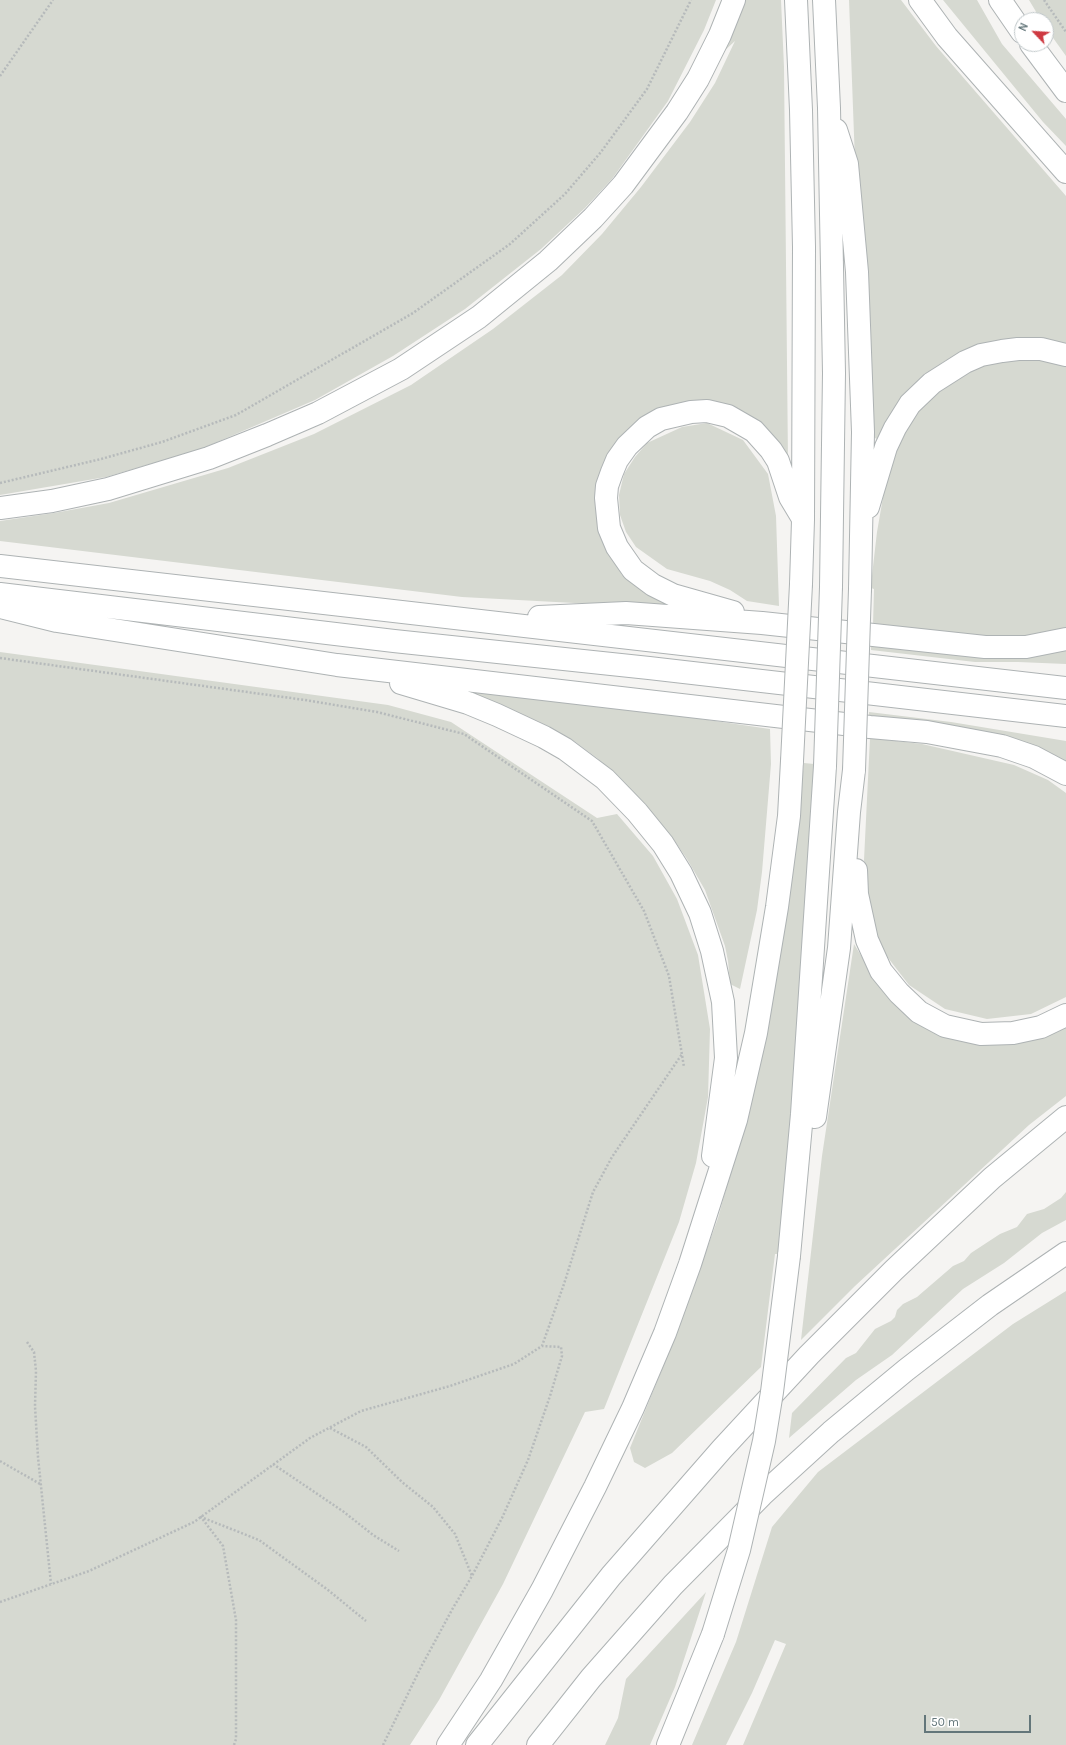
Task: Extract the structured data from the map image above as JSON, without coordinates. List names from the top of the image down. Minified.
{"scale_bar":"50 m","north":"top left"}
